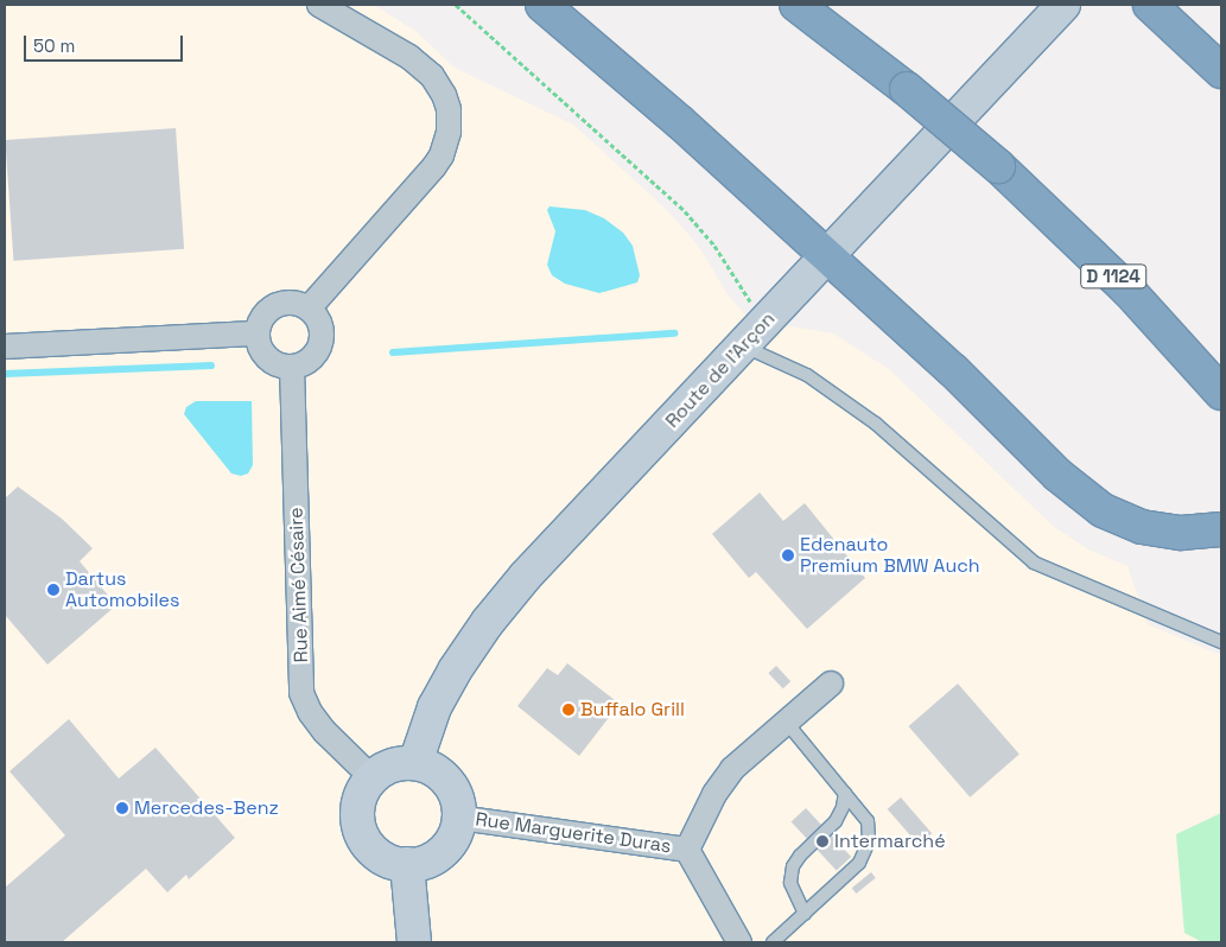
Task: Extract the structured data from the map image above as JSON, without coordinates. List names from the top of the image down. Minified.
{"streets":{"highway":["D 1124"],"street":["Route de l’Arçon","Rue Aimé Césaire","Rue Marguerite Duras"]},"crossings":[["Route de l’Arçon","Rue Aimé Césaire"],["Route de l’Arçon","Rue Marguerite Duras"],["Rue Aimé Césaire","Rue Marguerite Duras"]],"places":["Edenauto Premium BMW Auch","Dartus Automobiles","Buffalo Grill","Mercedes-Benz","Intermarché"],"scale_bar":"50 m"}
